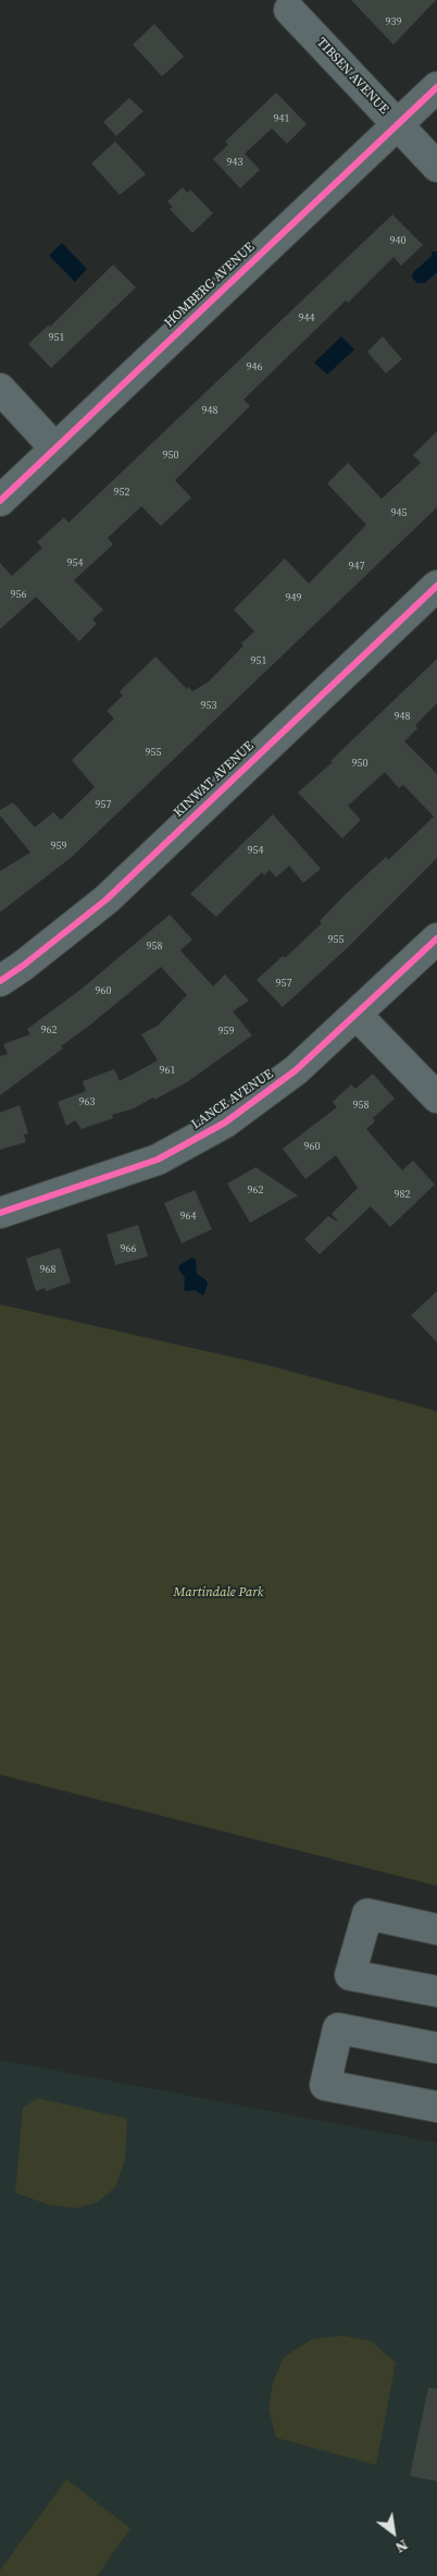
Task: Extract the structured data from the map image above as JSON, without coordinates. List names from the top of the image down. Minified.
{"streets":{"street":["TIBSEN AVENUE","HOMBERG AVENUE","KINWAT AVENUE","LANCE AVENUE"]},"crossings":[["TIBSEN AVENUE","HOMBERG AVENUE"]],"parks":["Martindale Park"],"house_numbers":["939","941","943","940","944","951","946","948","950","952","945","954","947","956","949","951","953","948","955","950","957","959","954","955","958","957","960","962","959","961","963","958","960","962","982","964","966","968"],"north":"bottom right"}
